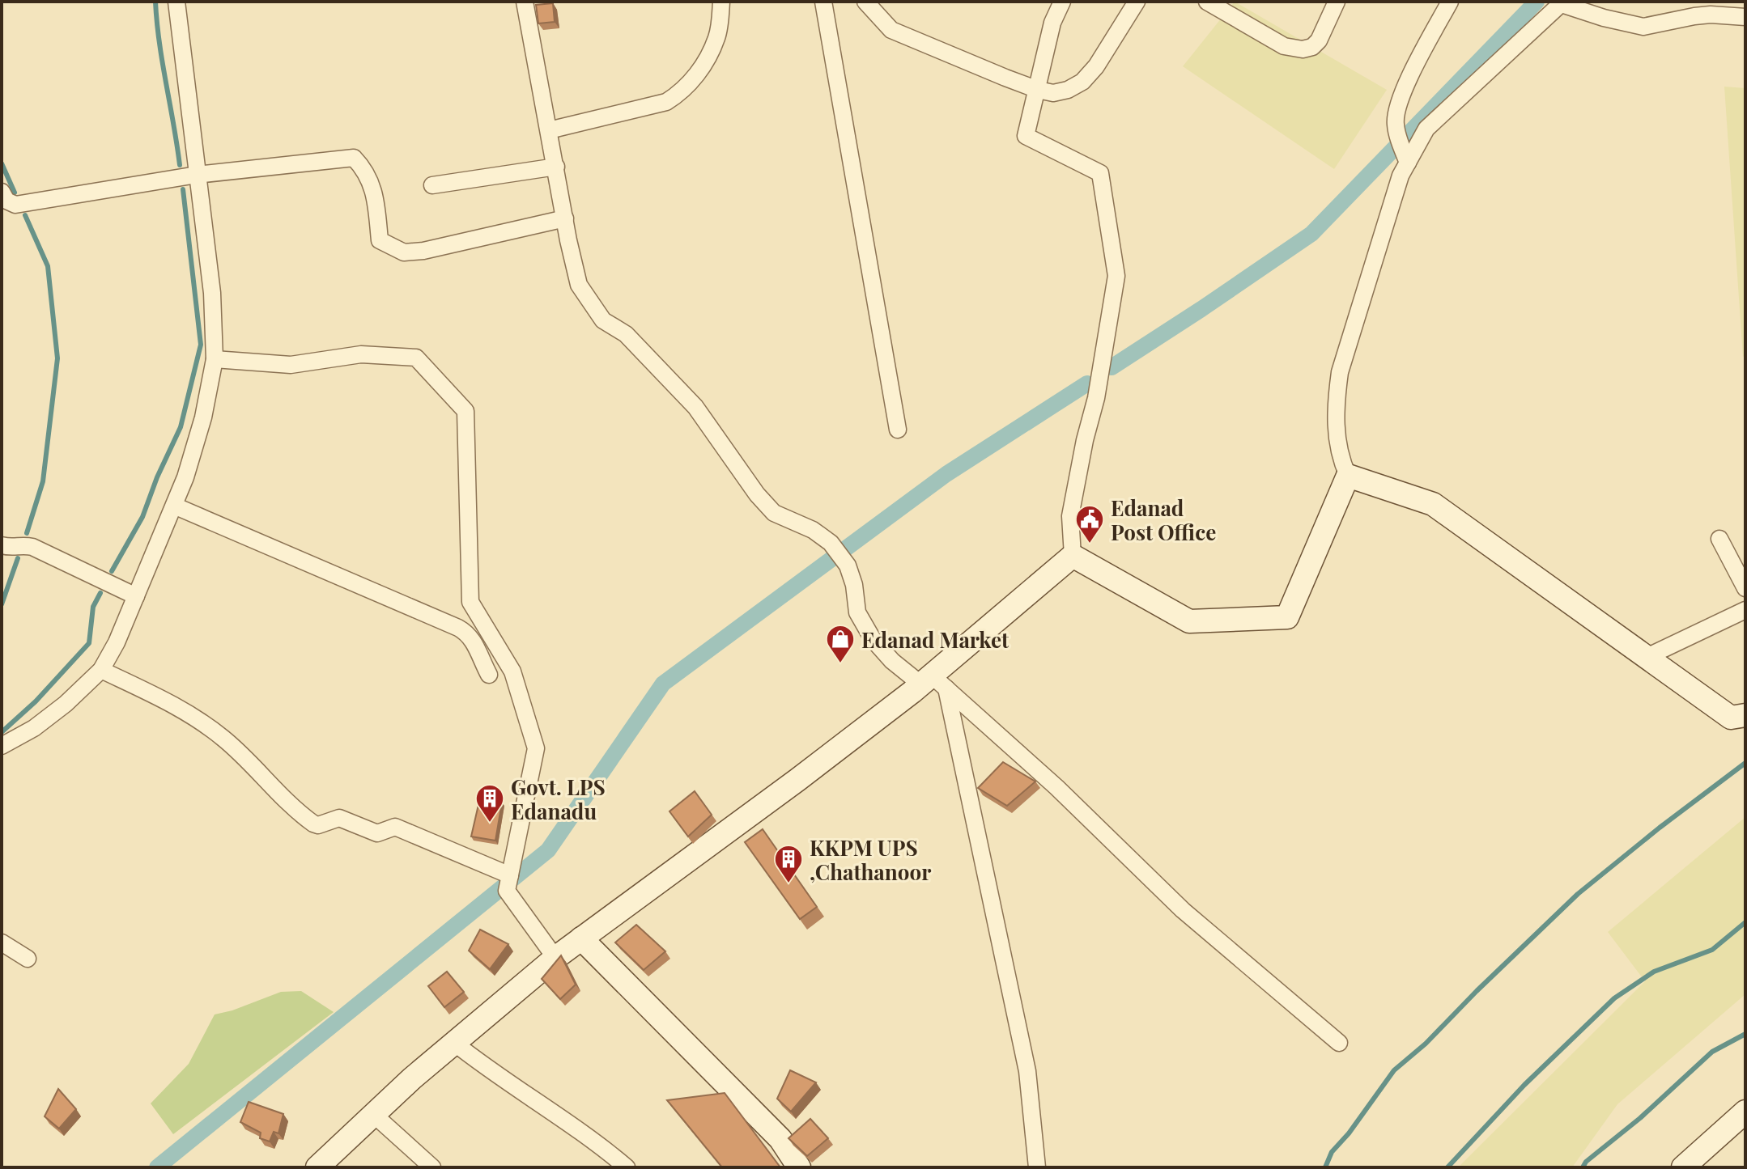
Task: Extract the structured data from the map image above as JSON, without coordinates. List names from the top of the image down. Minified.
{"places":{"public building":["Edanad Post Office"],"shop":["Edanad Market"],"building":["Govt. LPS Edanadu","KKPM UPS ,Chathanoor"]}}
